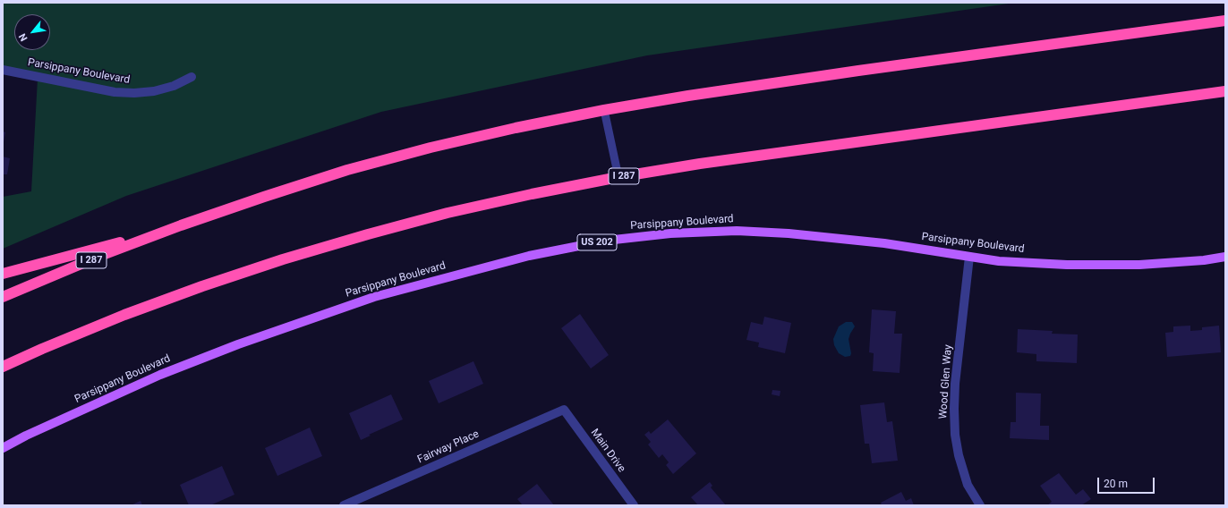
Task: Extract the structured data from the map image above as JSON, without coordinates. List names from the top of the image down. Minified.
{"streets":{"highway":["I 287"],"main road":["Parsippany Boulevard","US 202"],"street":["Wood Glen Way","Fairway Place","Main Drive"]},"crossings":[["Parsippany Boulevard","Wood Glen Way"],["Fairway Place","Main Drive"]],"scale_bar":"20 m","north":"bottom left"}
